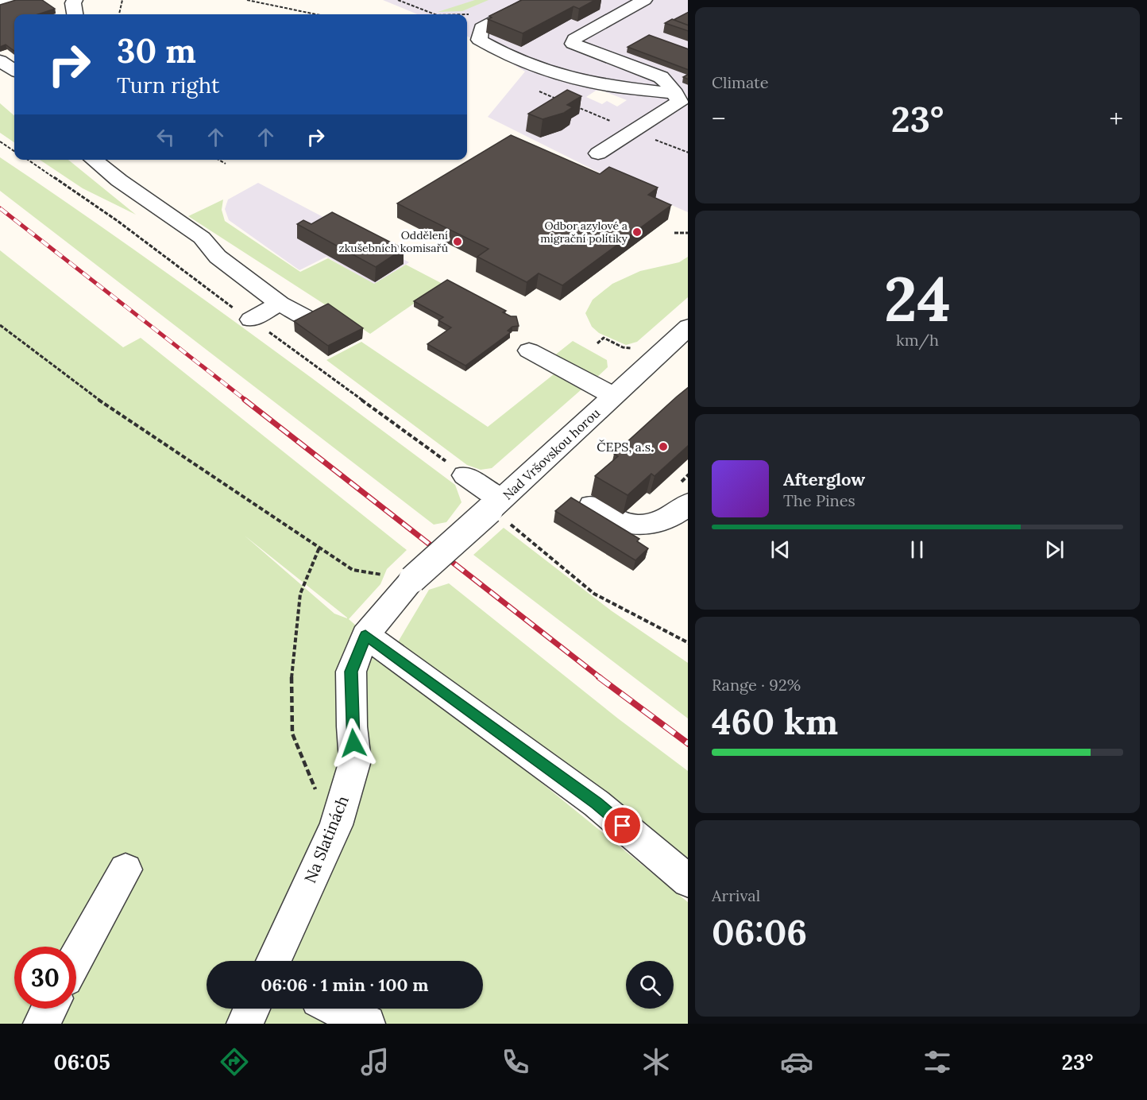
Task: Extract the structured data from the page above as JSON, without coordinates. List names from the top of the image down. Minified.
{"streets":{"street":["Nad Vršovskou horou","Na Slatinách"]},"crossings":[["Nad Vršovskou horou","Na Slatinách"]],"places":["Odbor azylové a migrační politiky","Oddělení zkušebních komisařů","ČEPS, a.s."],"page":{"tile":["Climate",["24","km/h"],["Range · 92%","460 km"],["Arrival","06:06"]],"turn":["30 m","Turn right"],"heat":["−","23°","+"],"song":["Afterglow","The Pines"],"limit":"30","trip":"06:06 · 1 min · 100 m","tabs":["06:05","23°"]}}
